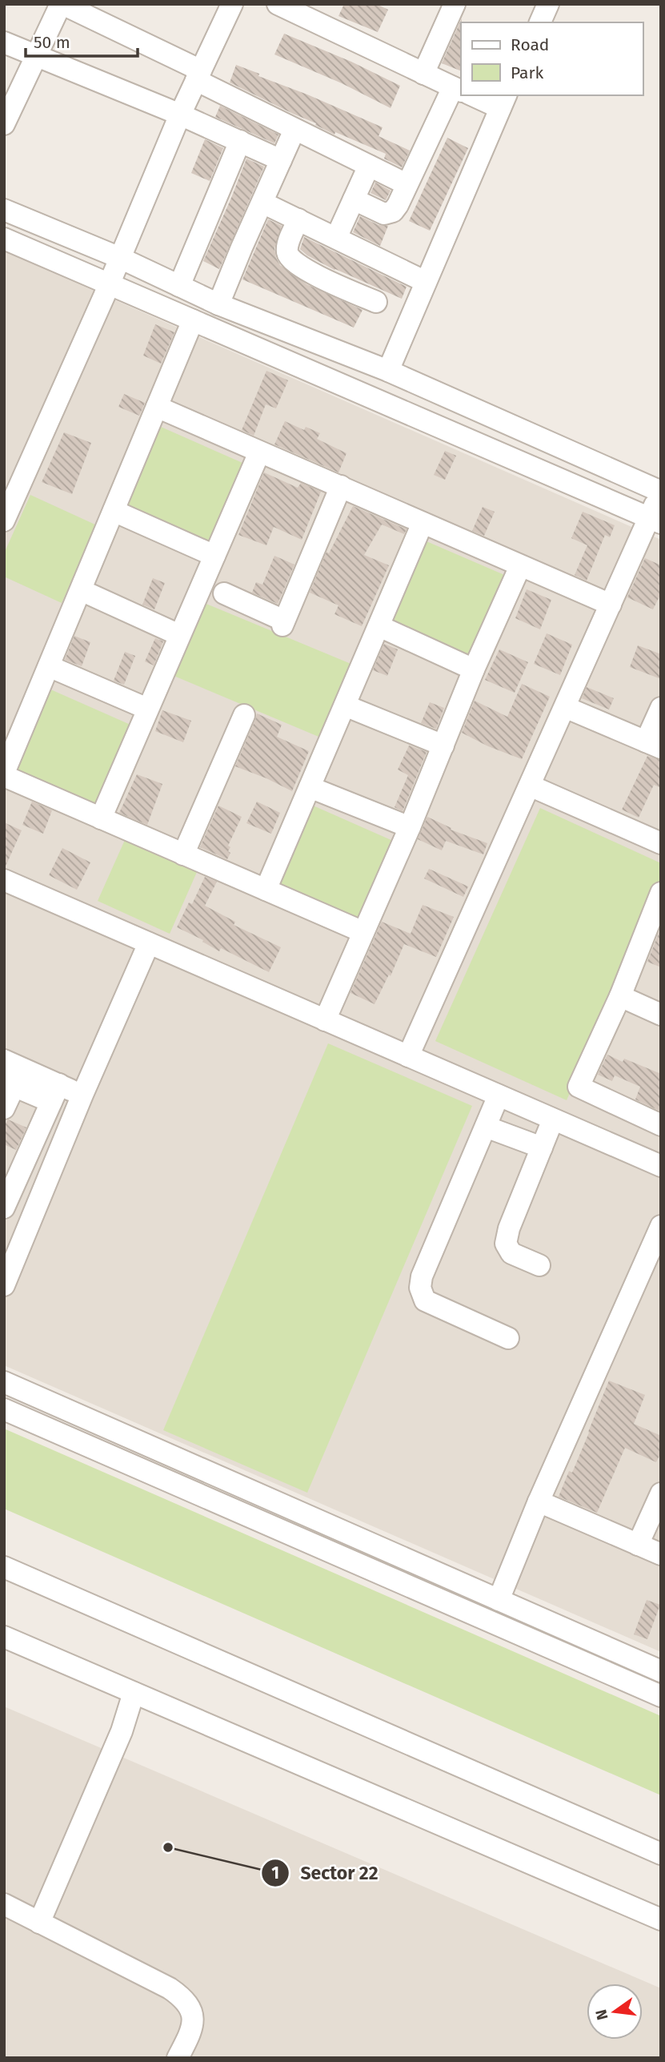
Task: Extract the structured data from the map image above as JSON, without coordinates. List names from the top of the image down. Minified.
{"places":["Sector 22"],"legend":["Road","Park"],"scale_bar":"50 m","north":"left"}
